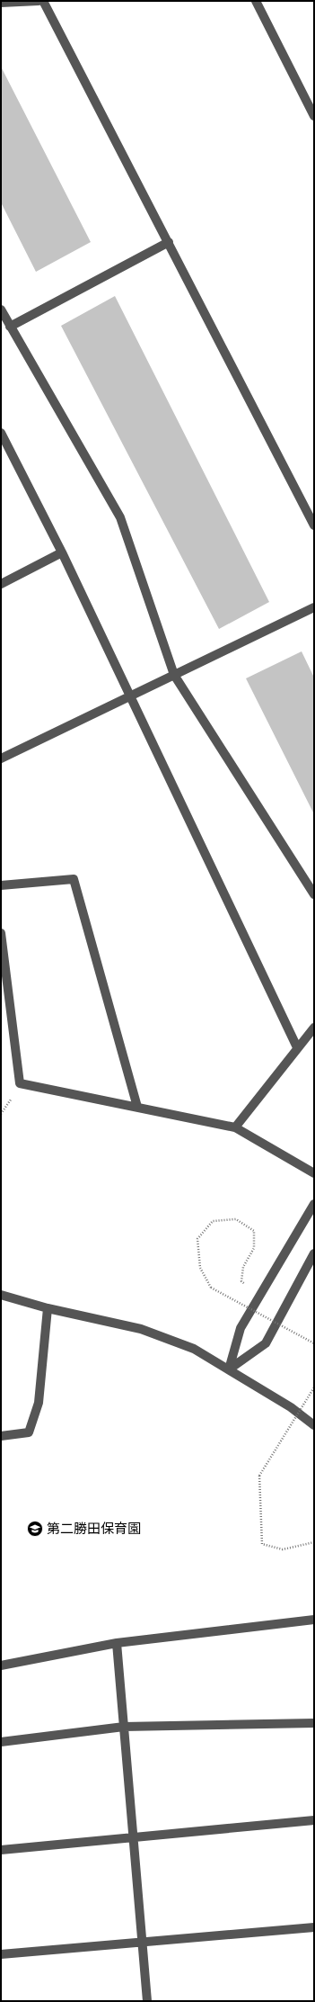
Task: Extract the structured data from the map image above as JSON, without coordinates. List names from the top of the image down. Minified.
{"places":{"school or university":["第二勝田保育園"]}}
